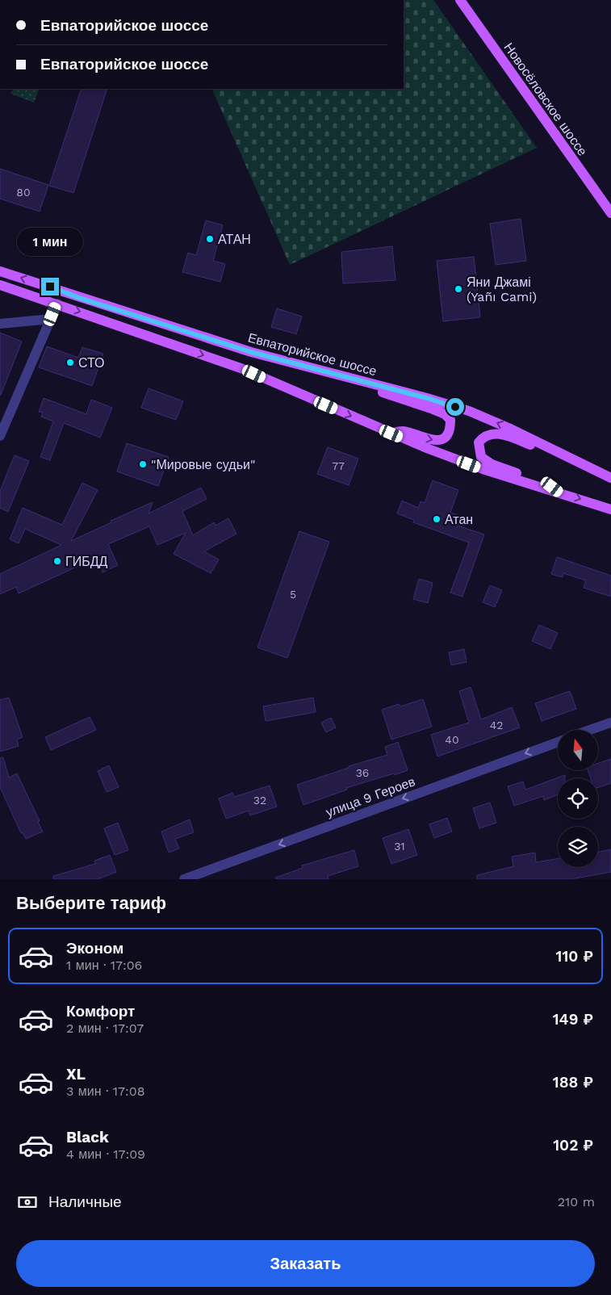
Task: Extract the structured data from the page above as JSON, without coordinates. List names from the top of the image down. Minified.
{"streets":{"main road":["Новосёловское шоссе","Евпаторийское шоссе"],"street":["улица 9 Героев"]},"one_way":["улица 9 Героев"],"places":["АТАН","Яни Джамі (Yañı Cami)","СТО","\"Мировые судьи\"","Атан","ГИБДД"],"house_numbers":["80","77","5","42","40","36","32","31"],"north":"top","page":{"banner":["Евпаторийское шоссе","Евпаторийское шоссе"],"bubble":"1 мин","heading":"Выберите тариф","list":[{"name":"Эконом","note":"1 мин · 17:06","value":"110 ₽"},{"name":"Комфорт","note":"2 мин · 17:07","value":"149 ₽"},{"name":"XL","note":"3 мин · 17:08","value":"188 ₽"},{"name":"Black","note":"4 мин · 17:09","value":"102 ₽"}],"pay":["Наличные","210 m"],"buttons":"Заказать"}}
